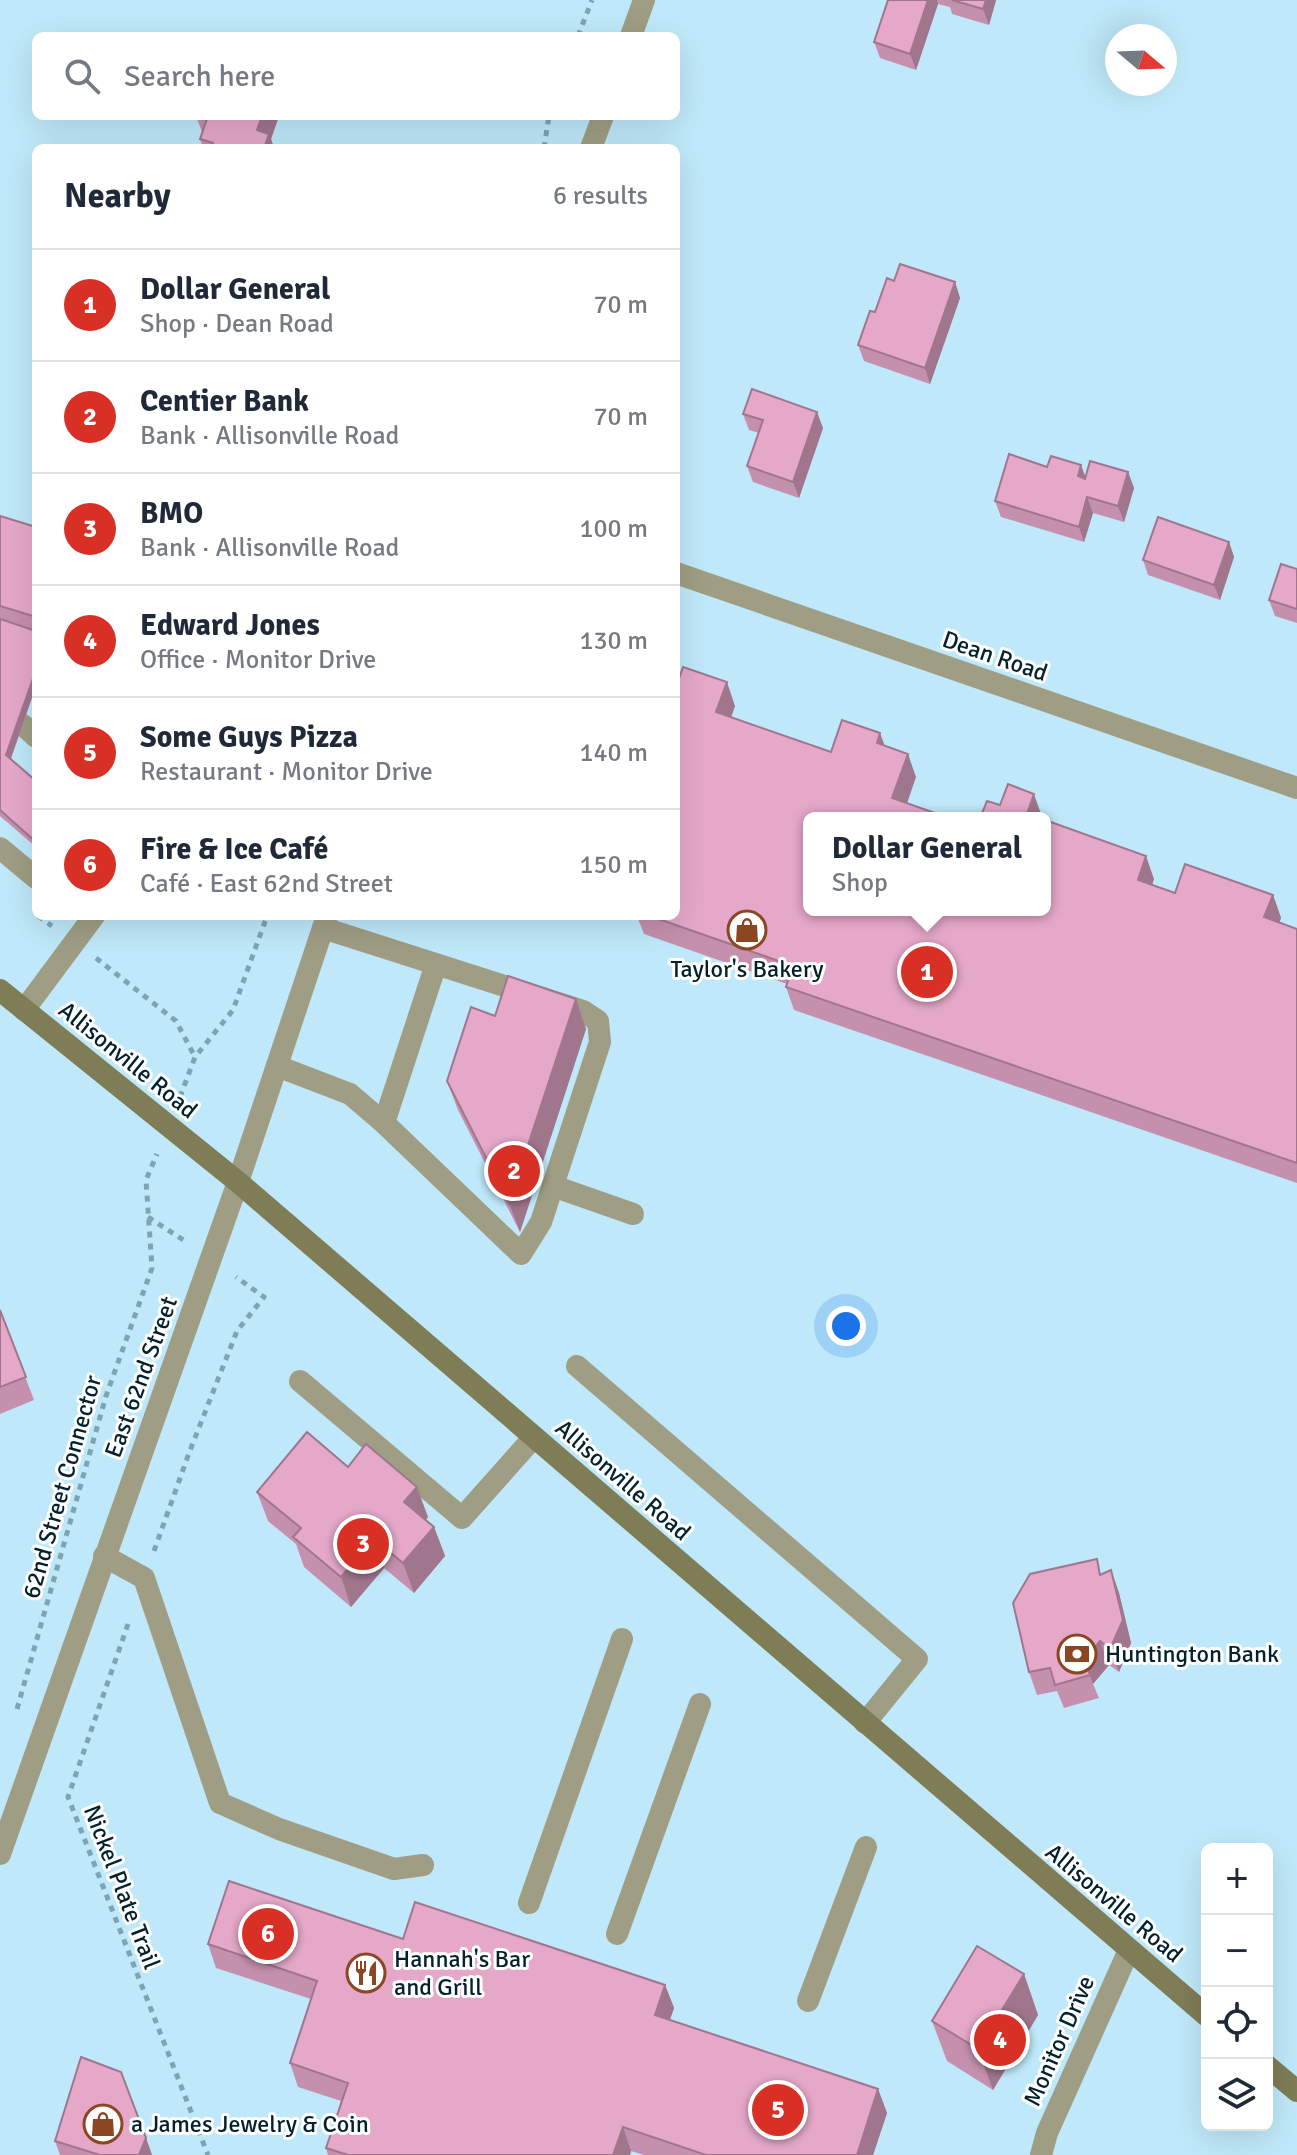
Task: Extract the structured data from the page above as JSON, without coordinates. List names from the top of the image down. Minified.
{"streets":{"main road":["Allisonville Road"],"street":["Dean Road","East 62nd Street","Monitor Drive"],"path":["62nd Street Connector","Nickel Plate Trail"]},"crossings":[["Allisonville Road","East 62nd Street"],["Allisonville Road","Monitor Drive"]],"places":{"shop":["Taylor's Bakery","a James Jewelry & Coin"],"bank":["Huntington Bank"],"restaurant":["Hannah's Bar and Grill"]},"north":"right","page":{"search":"Search here","heading":["Nearby","6 results"],"list":[{"mark":"1","name":"Dollar General","note":"Shop · Dean Road","value":"70 m"},{"mark":"2","name":"Centier Bank","note":"Bank · Allisonville Road","value":"70 m"},{"mark":"3","name":"BMO","note":"Bank · Allisonville Road","value":"100 m"},{"mark":"4","name":"Edward Jones","note":"Office · Monitor Drive","value":"130 m"},{"mark":"5","name":"Some Guys Pizza","note":"Restaurant · Monitor Drive","value":"140 m"},{"mark":"6","name":"Fire & Ice Café","note":"Café · East 62nd Street","value":"150 m"}],"popup":["Dollar General","Shop"],"pins":["1","2","3","6","4","5"],"map_buttons":["+","−"]}}
